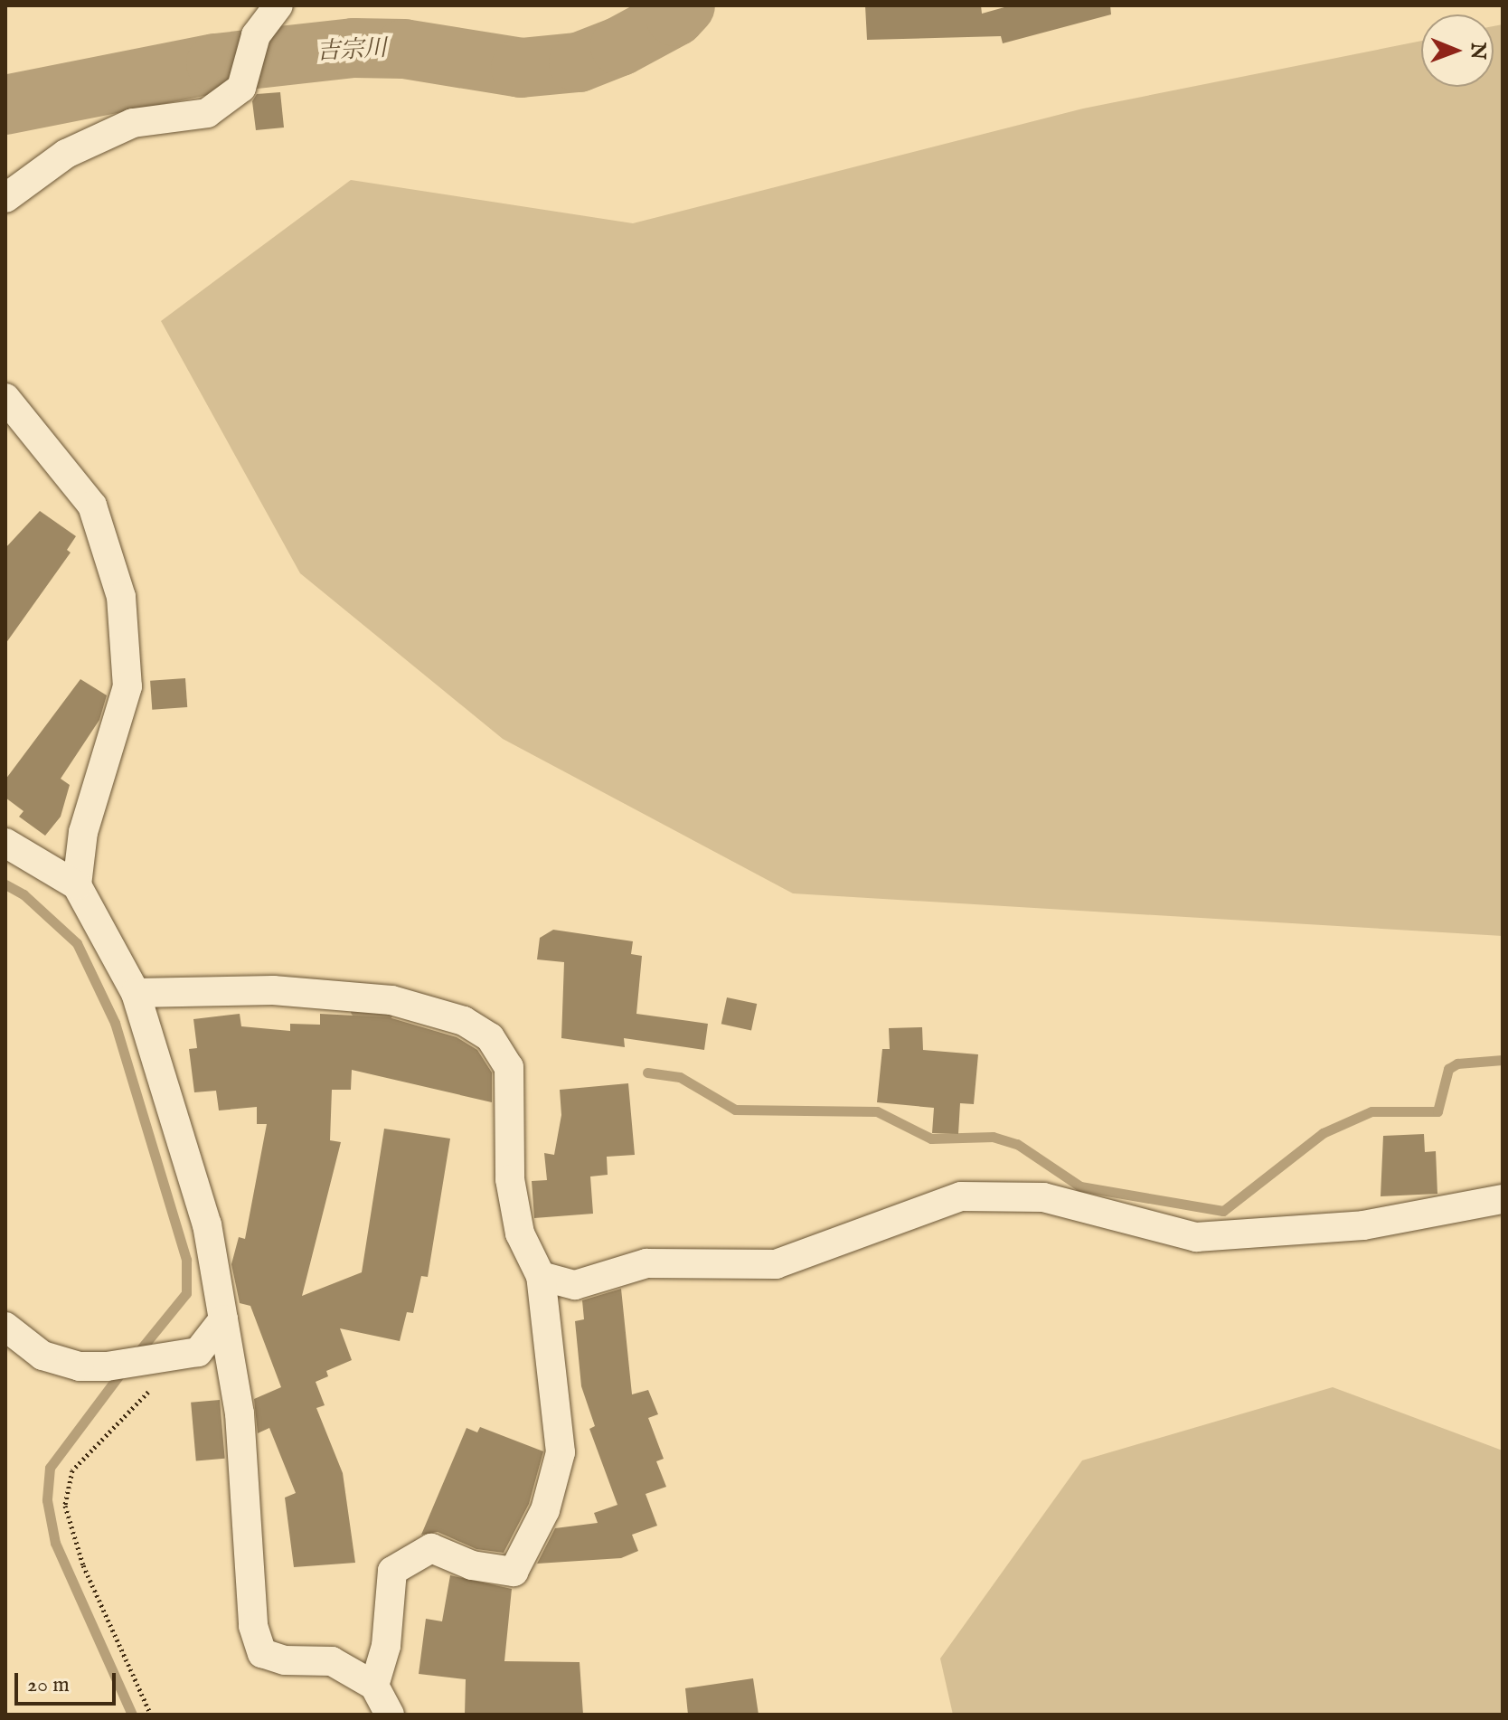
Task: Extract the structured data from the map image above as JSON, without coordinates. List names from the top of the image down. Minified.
{"water":["吉宗川"],"scale_bar":"20 m","north":"right"}
